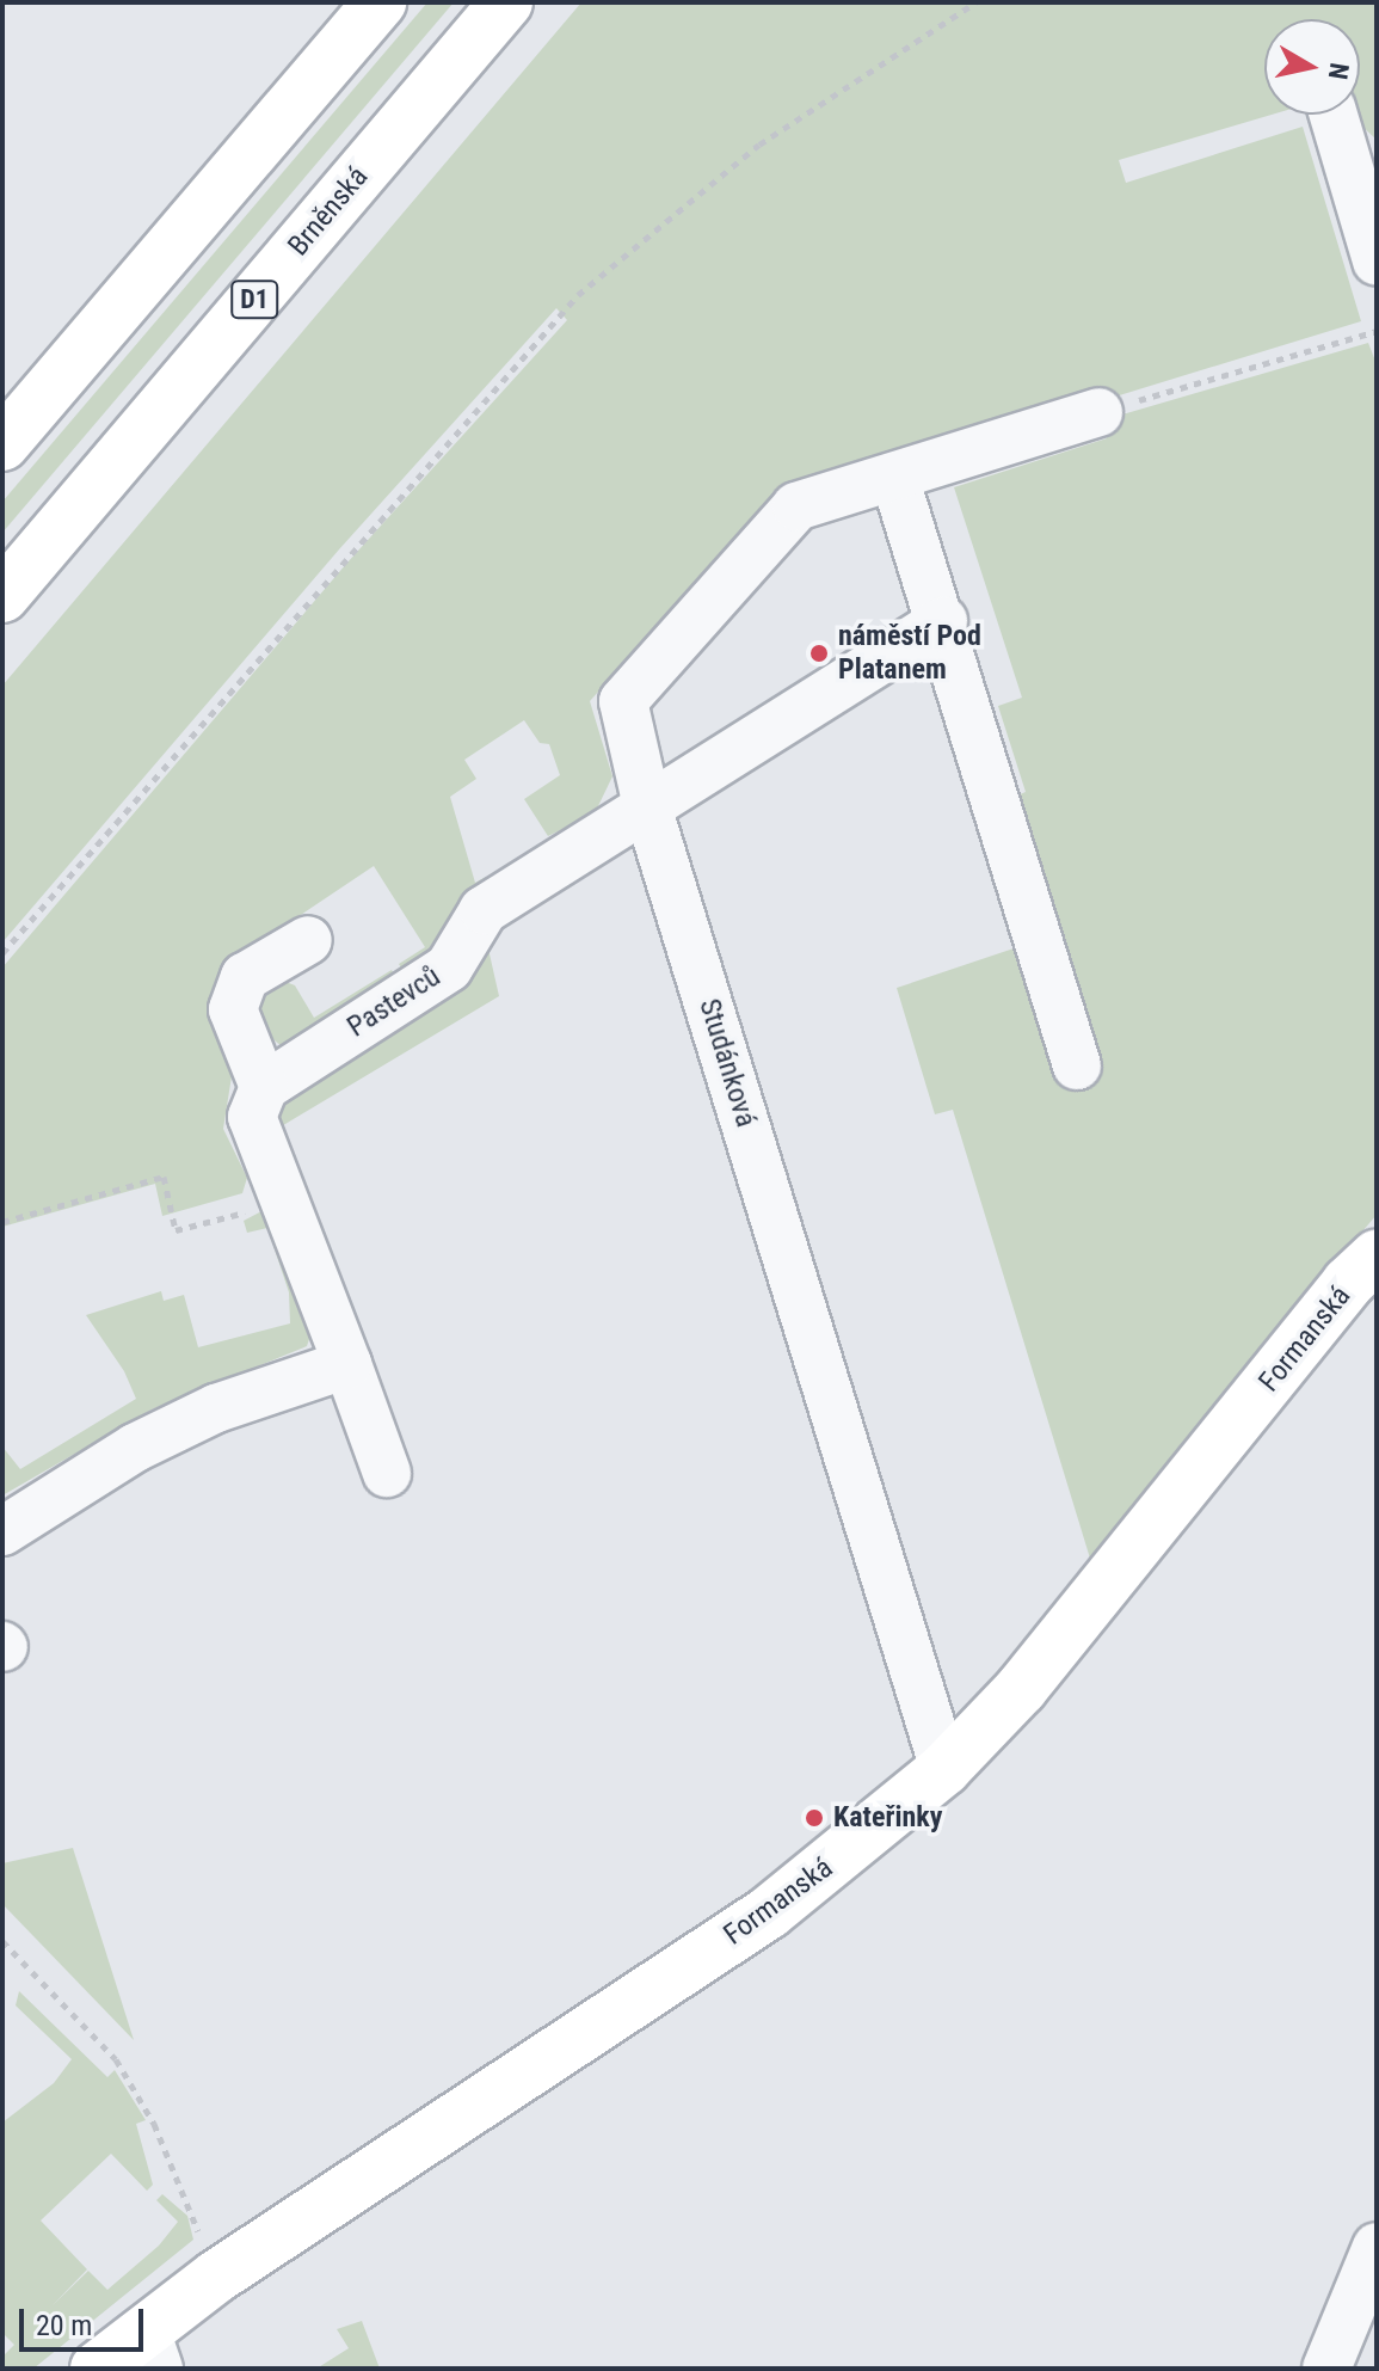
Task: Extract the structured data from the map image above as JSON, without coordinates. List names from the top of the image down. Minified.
{"streets":{"main road":["Brněnská","D1","Formanská"],"street":["Pastevců","Studánková"]},"crossings":[["Pastevců","Studánková"],["Studánková","Formanská"]],"places":["náměstí Pod Platanem","Kateřinky"],"scale_bar":"20 m","north":"right"}
